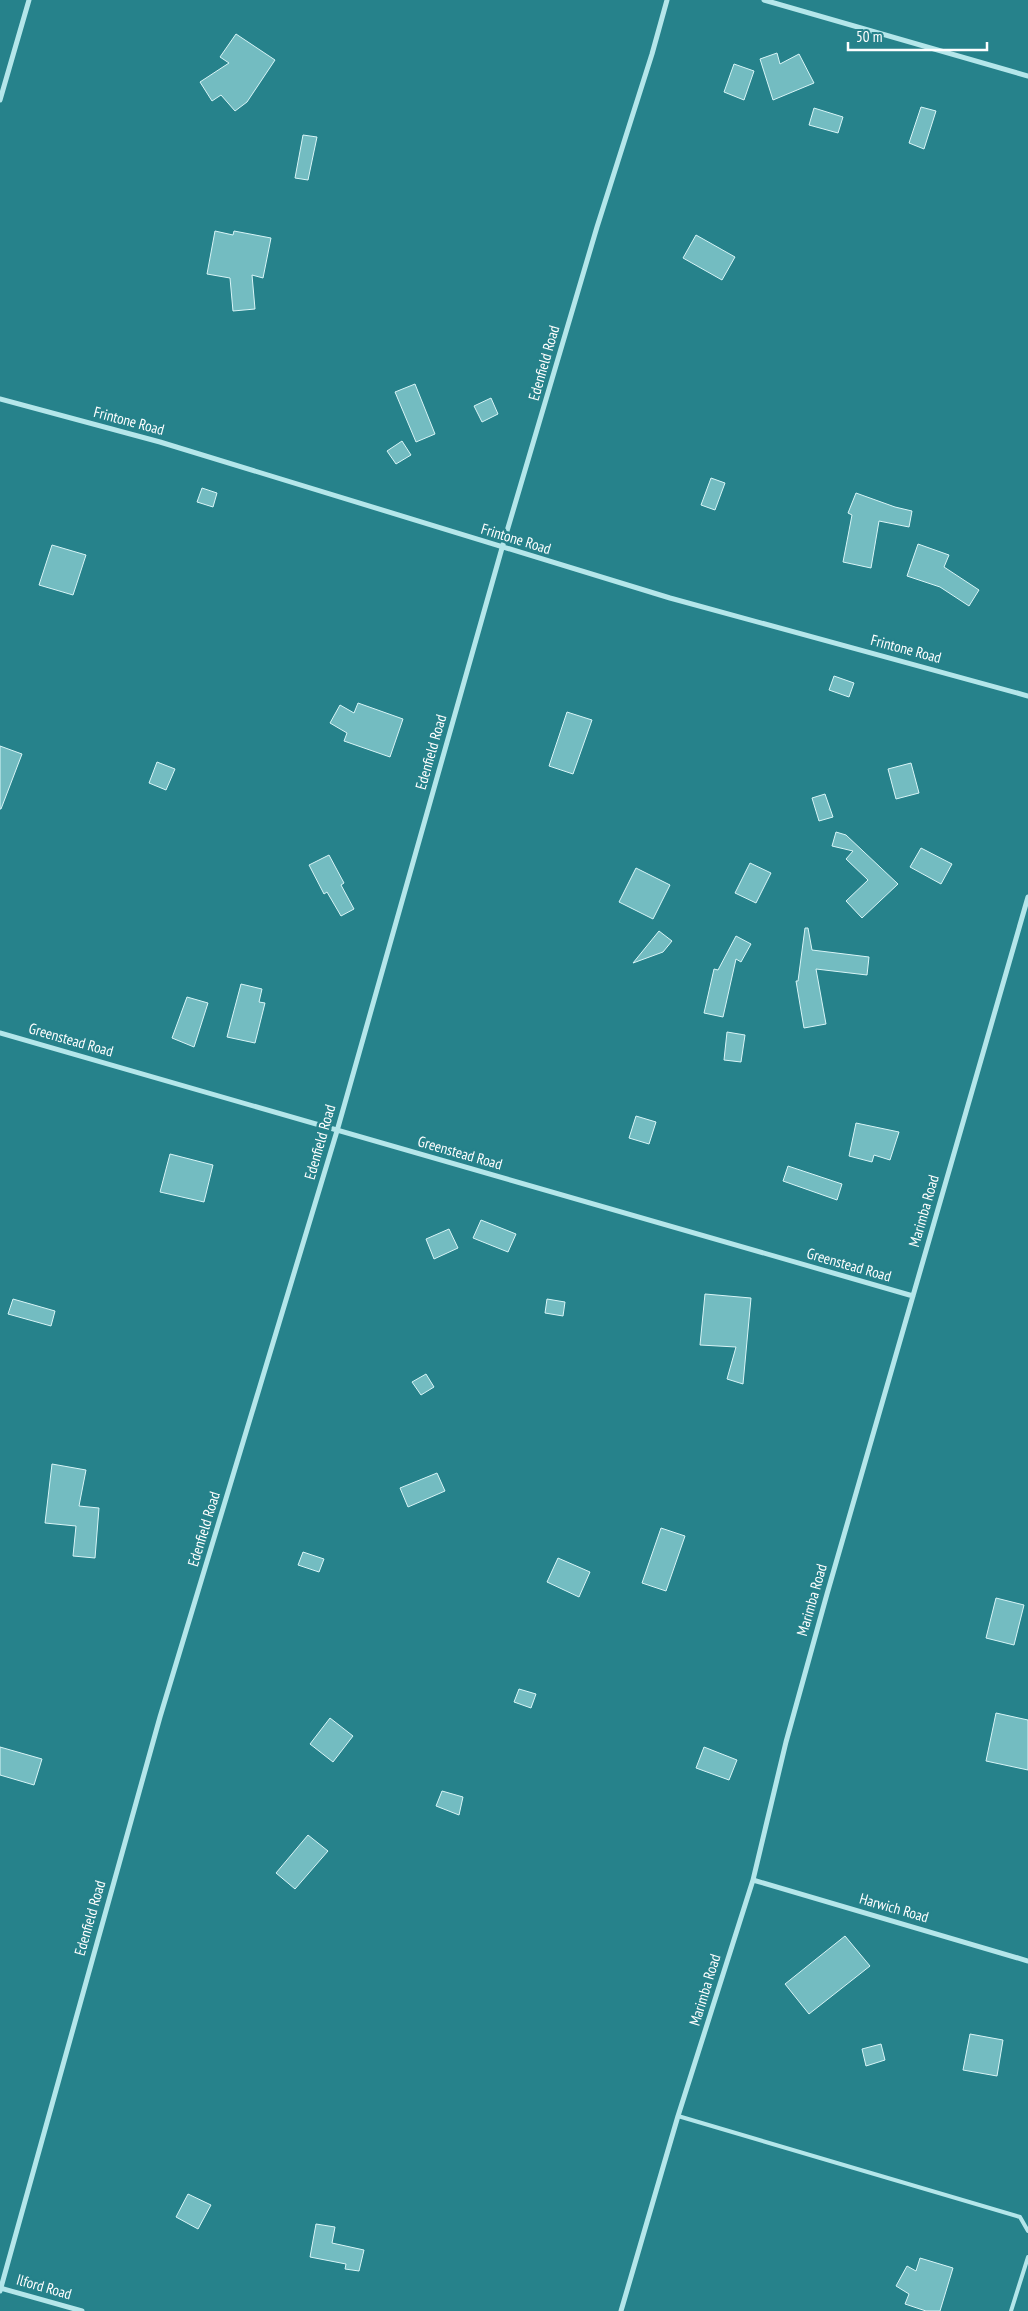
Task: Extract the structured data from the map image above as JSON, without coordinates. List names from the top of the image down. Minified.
{"streets":{"street":["Edenfield Road","Frintone Road","Greenstead Road","Marimba Road","Harwich Road","Ilford Road"]},"crossings":[["Edenfield Road","Frintone Road"],["Edenfield Road","Greenstead Road"],["Edenfield Road","Ilford Road"],["Greenstead Road","Marimba Road"],["Marimba Road","Harwich Road"]],"scale_bar":"50 m"}
